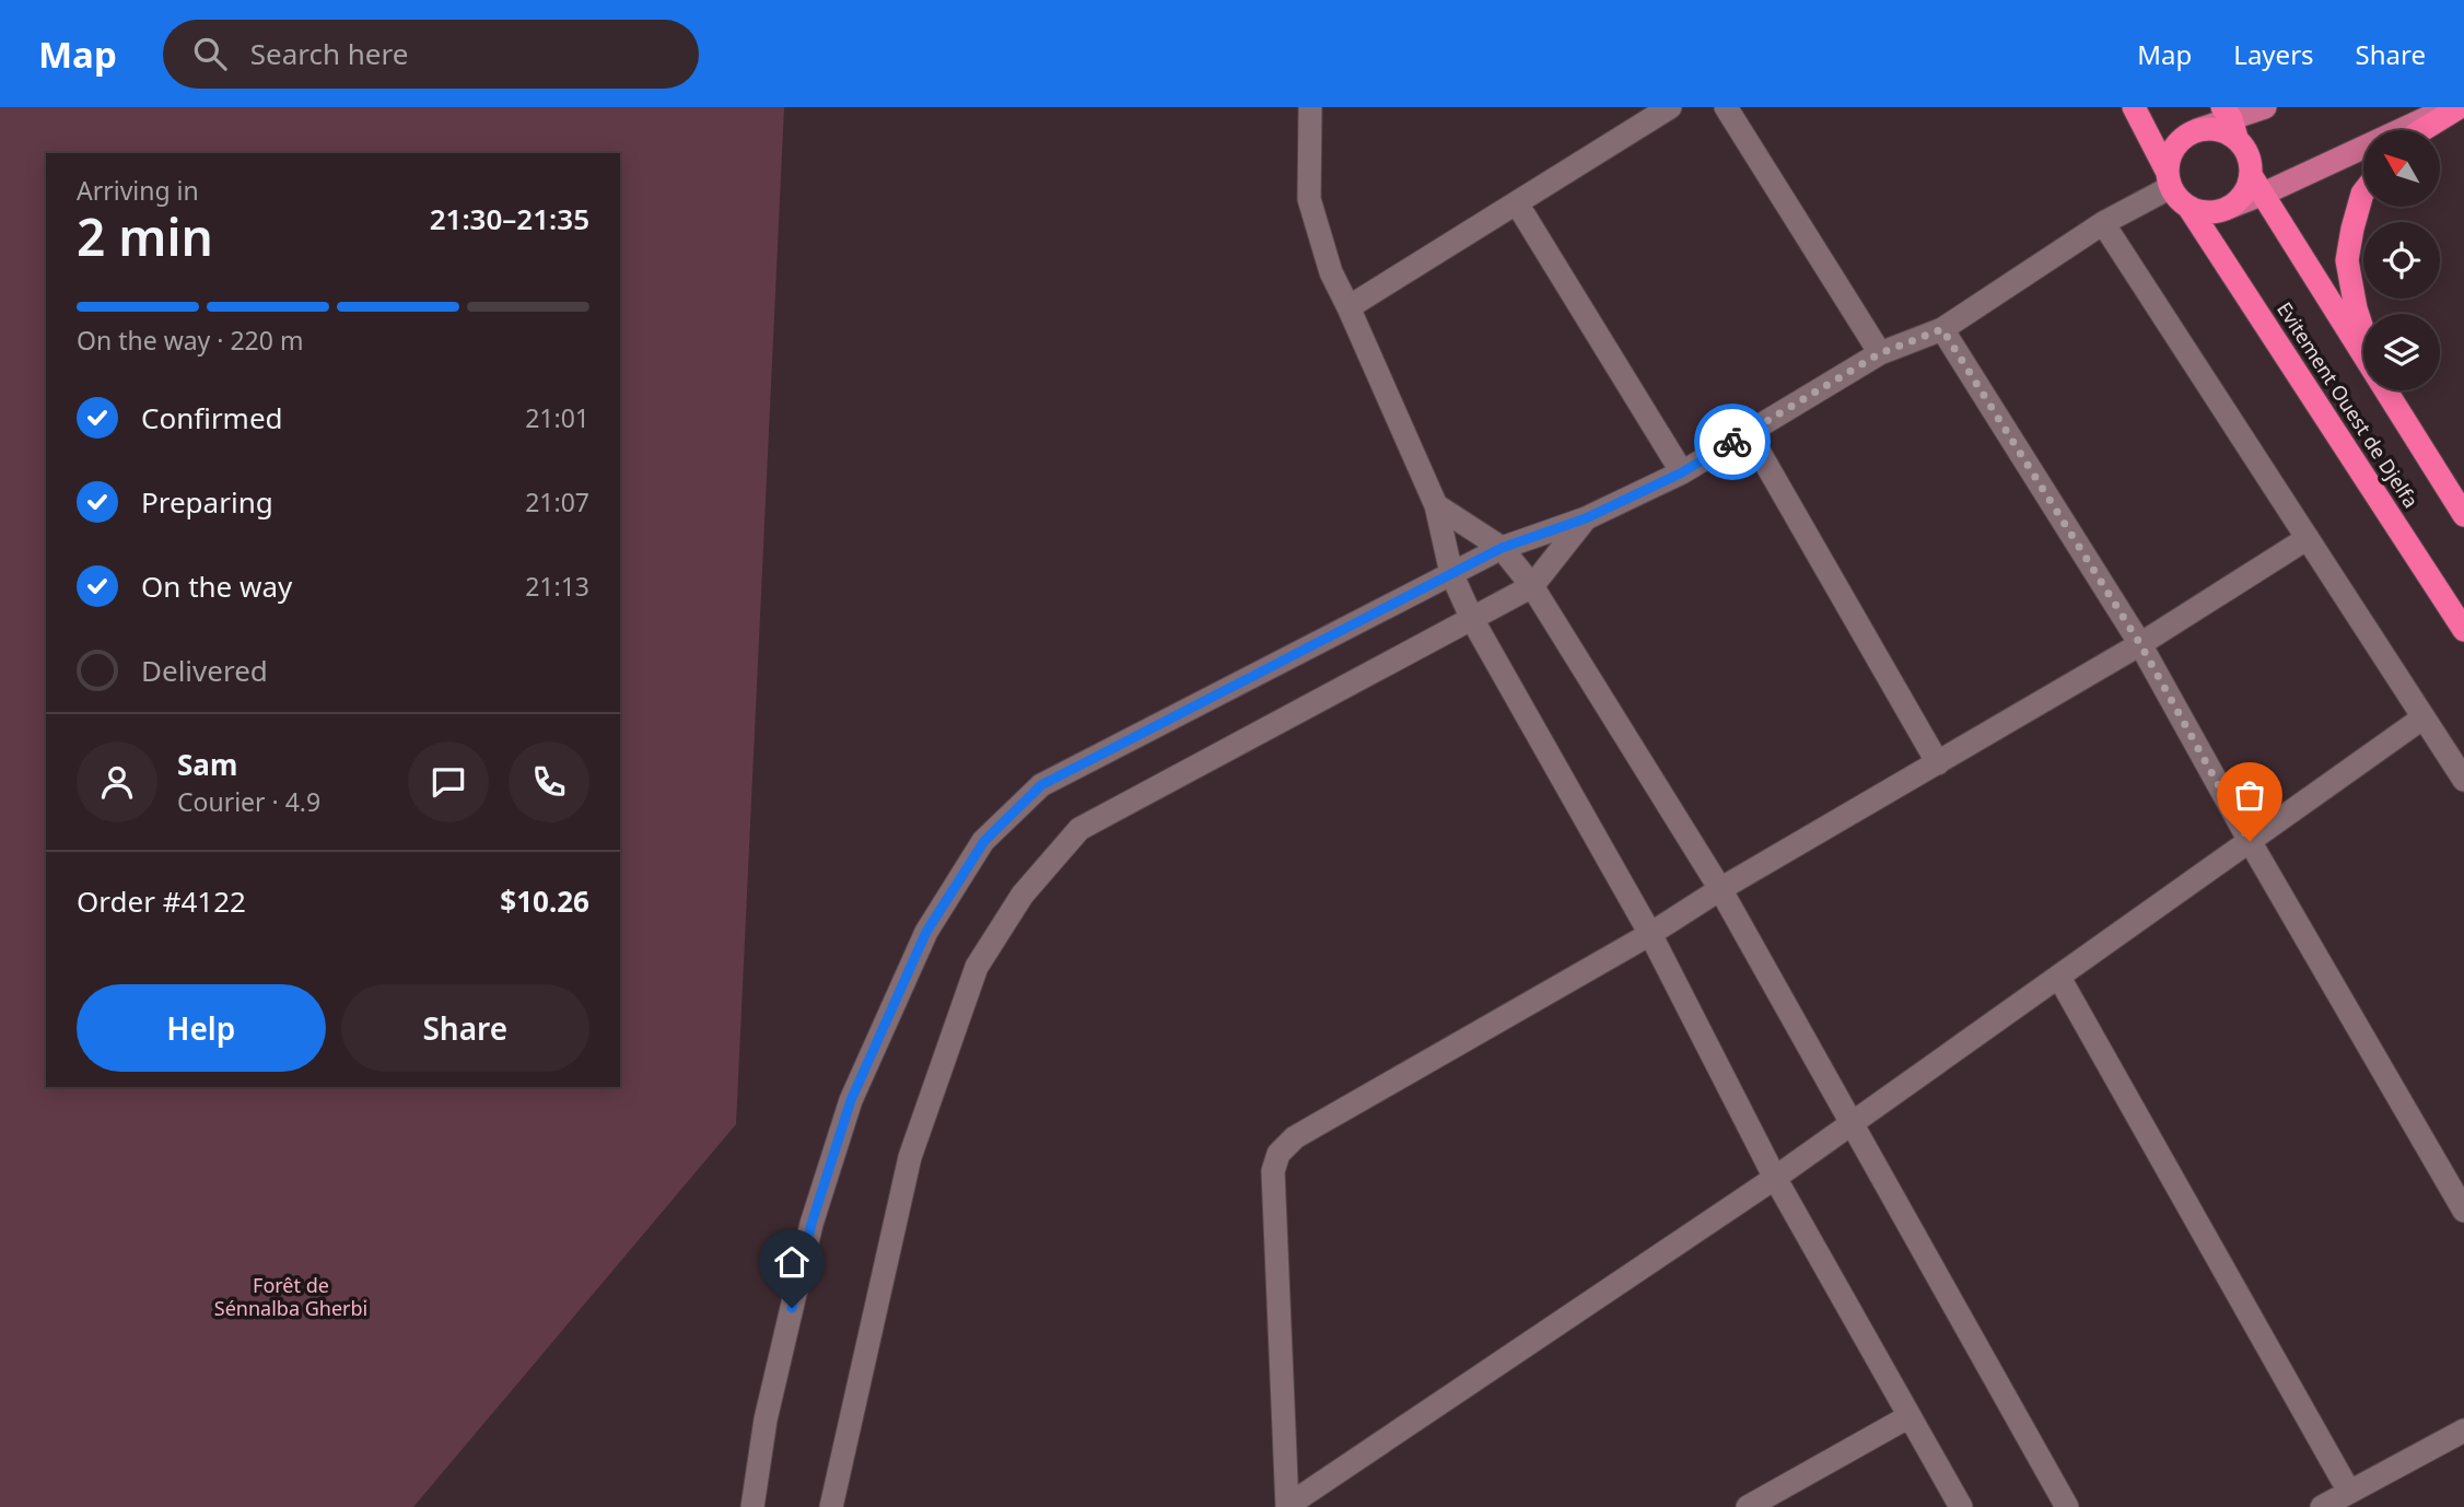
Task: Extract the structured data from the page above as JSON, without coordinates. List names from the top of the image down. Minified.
{"streets":{"highway":["Evitement Ouest de Djelfa"]},"parks":["Forêt de Sénnalba Gherbi"],"north":"top left","page":{"header":"Map","search":"Search here","nav":["Map","Layers","Share"],"heading":["2 min","Arriving in","21:30–21:35"],"panel":["Sam","Courier · 4.9","Order #4122","$10.26"],"bar":"On the way · 220 m","list":[["Confirmed","21:01"],["Preparing","21:07"],["On the way","21:13"],"Delivered"],"buttons":["Help","Share"]}}
